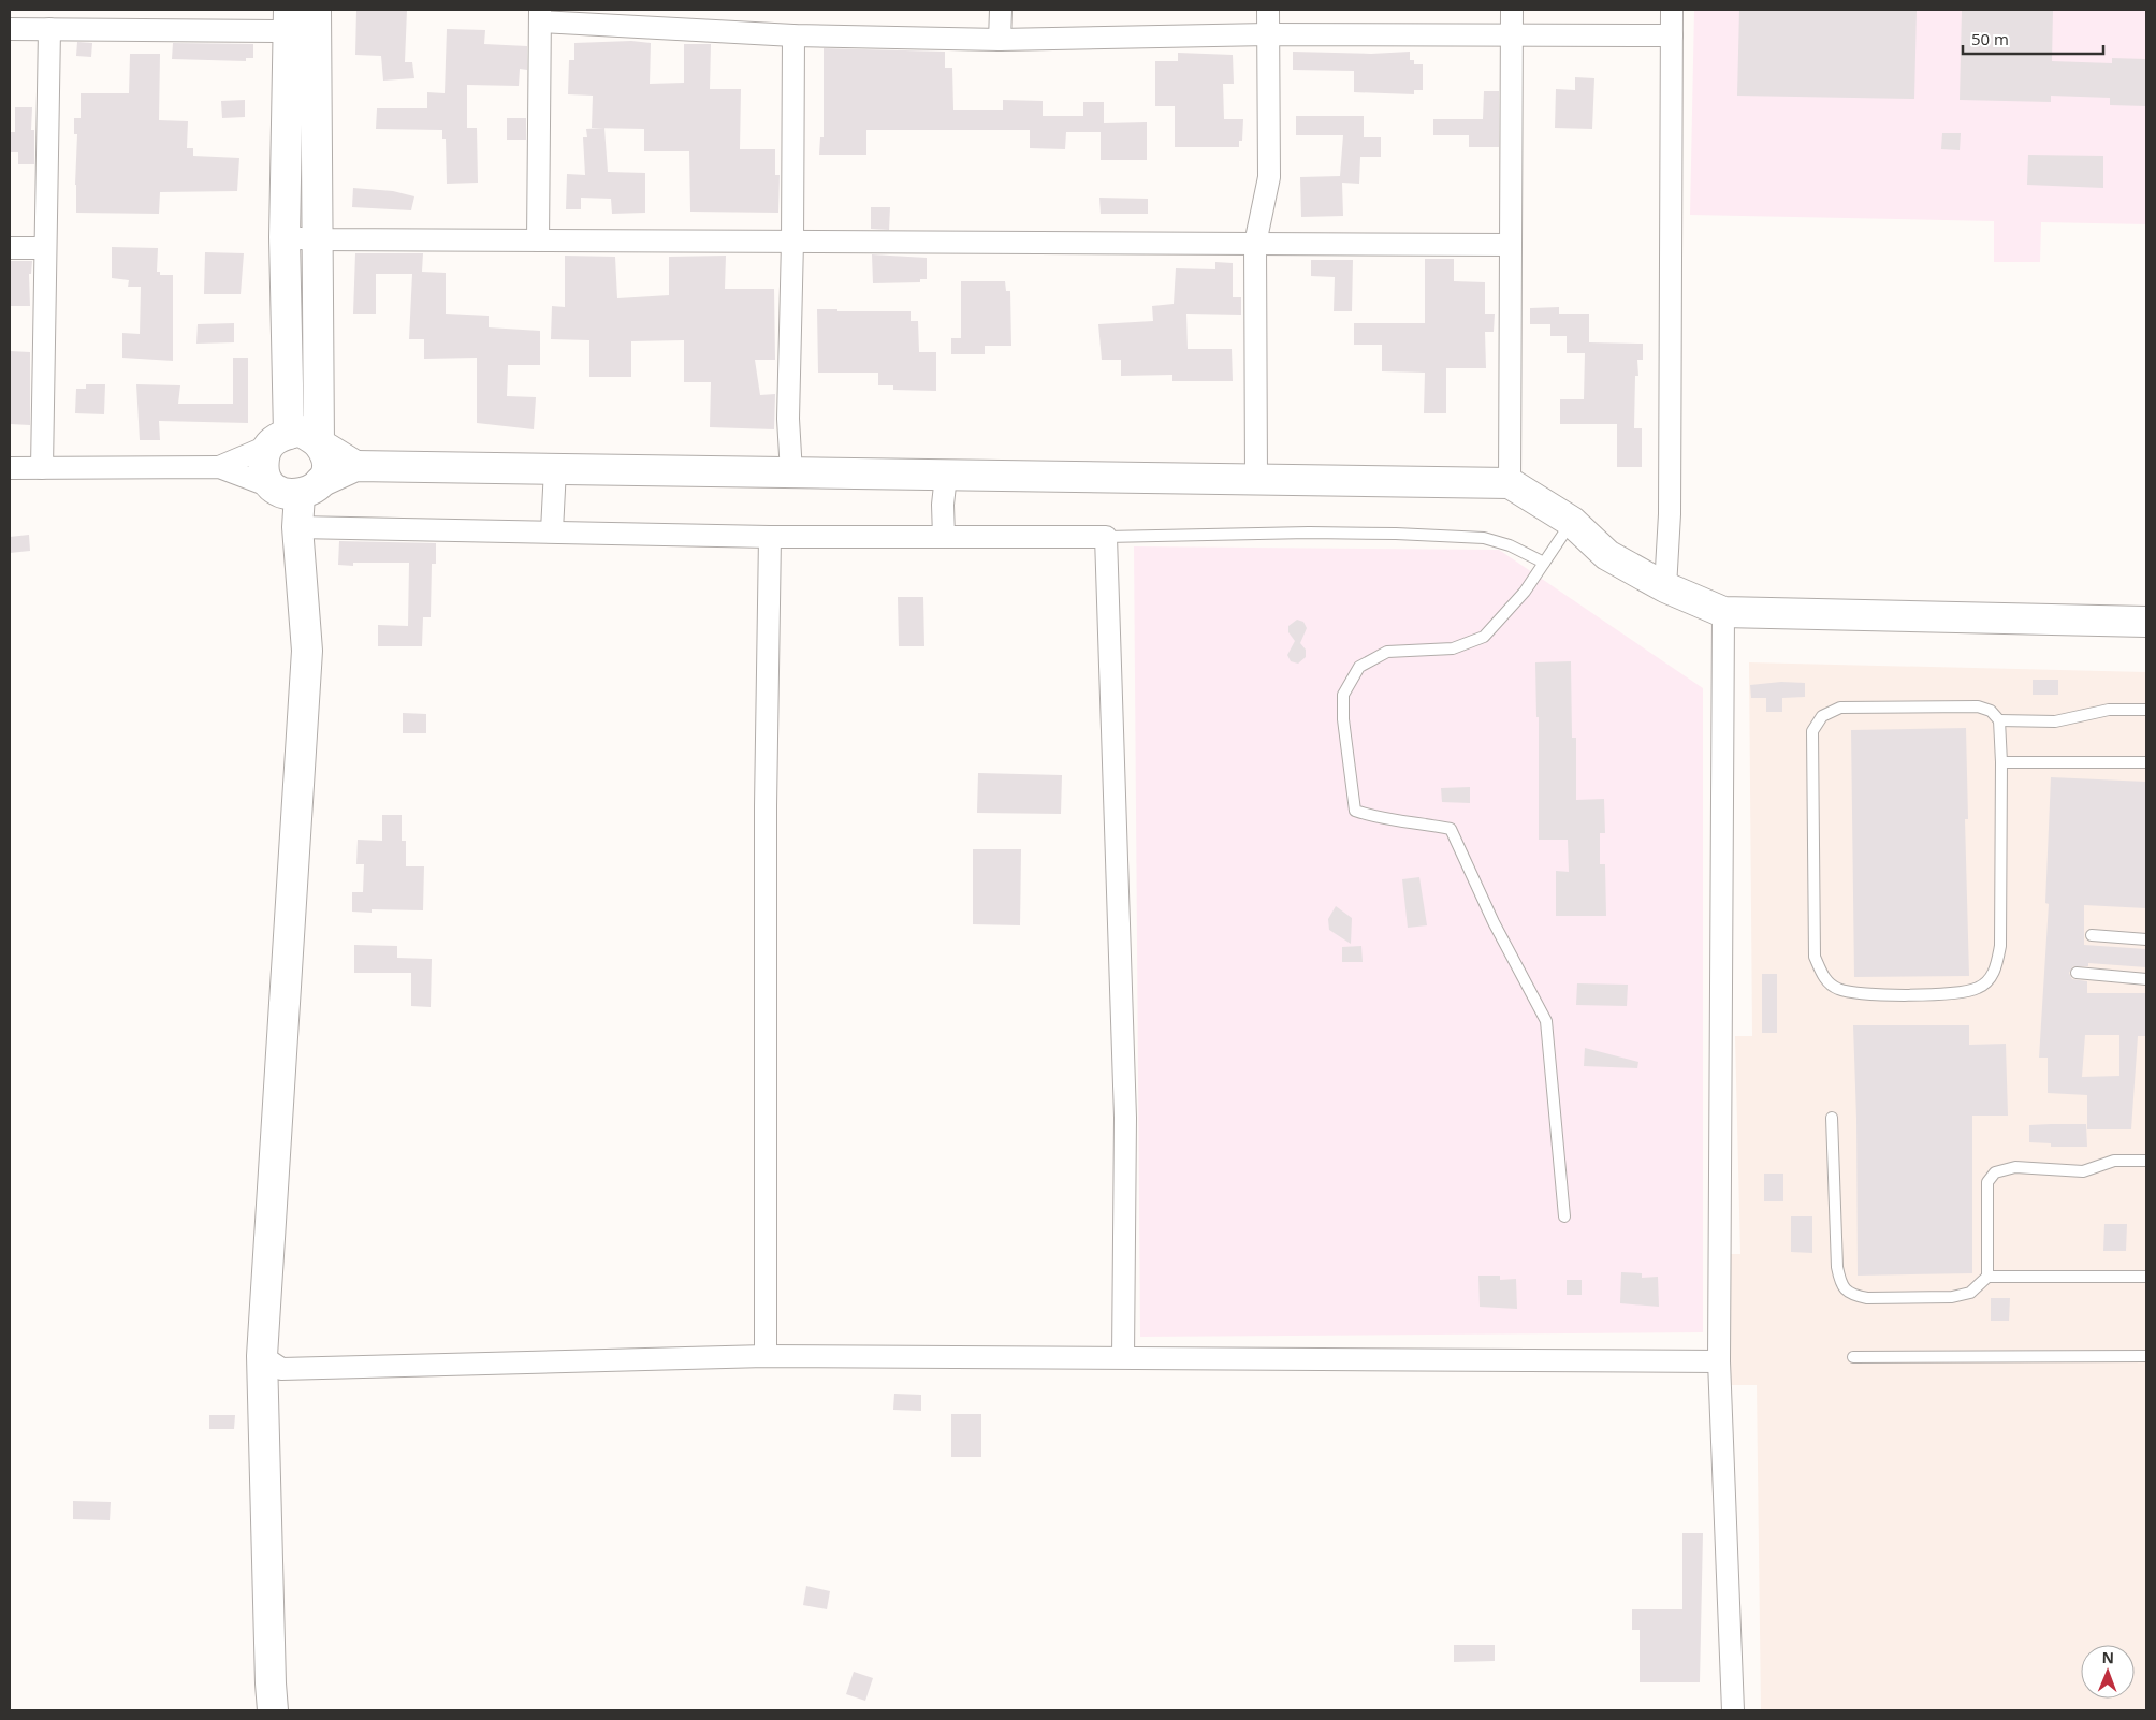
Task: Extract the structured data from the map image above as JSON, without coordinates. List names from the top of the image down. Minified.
{"scale_bar":"50 m","north":"top"}
